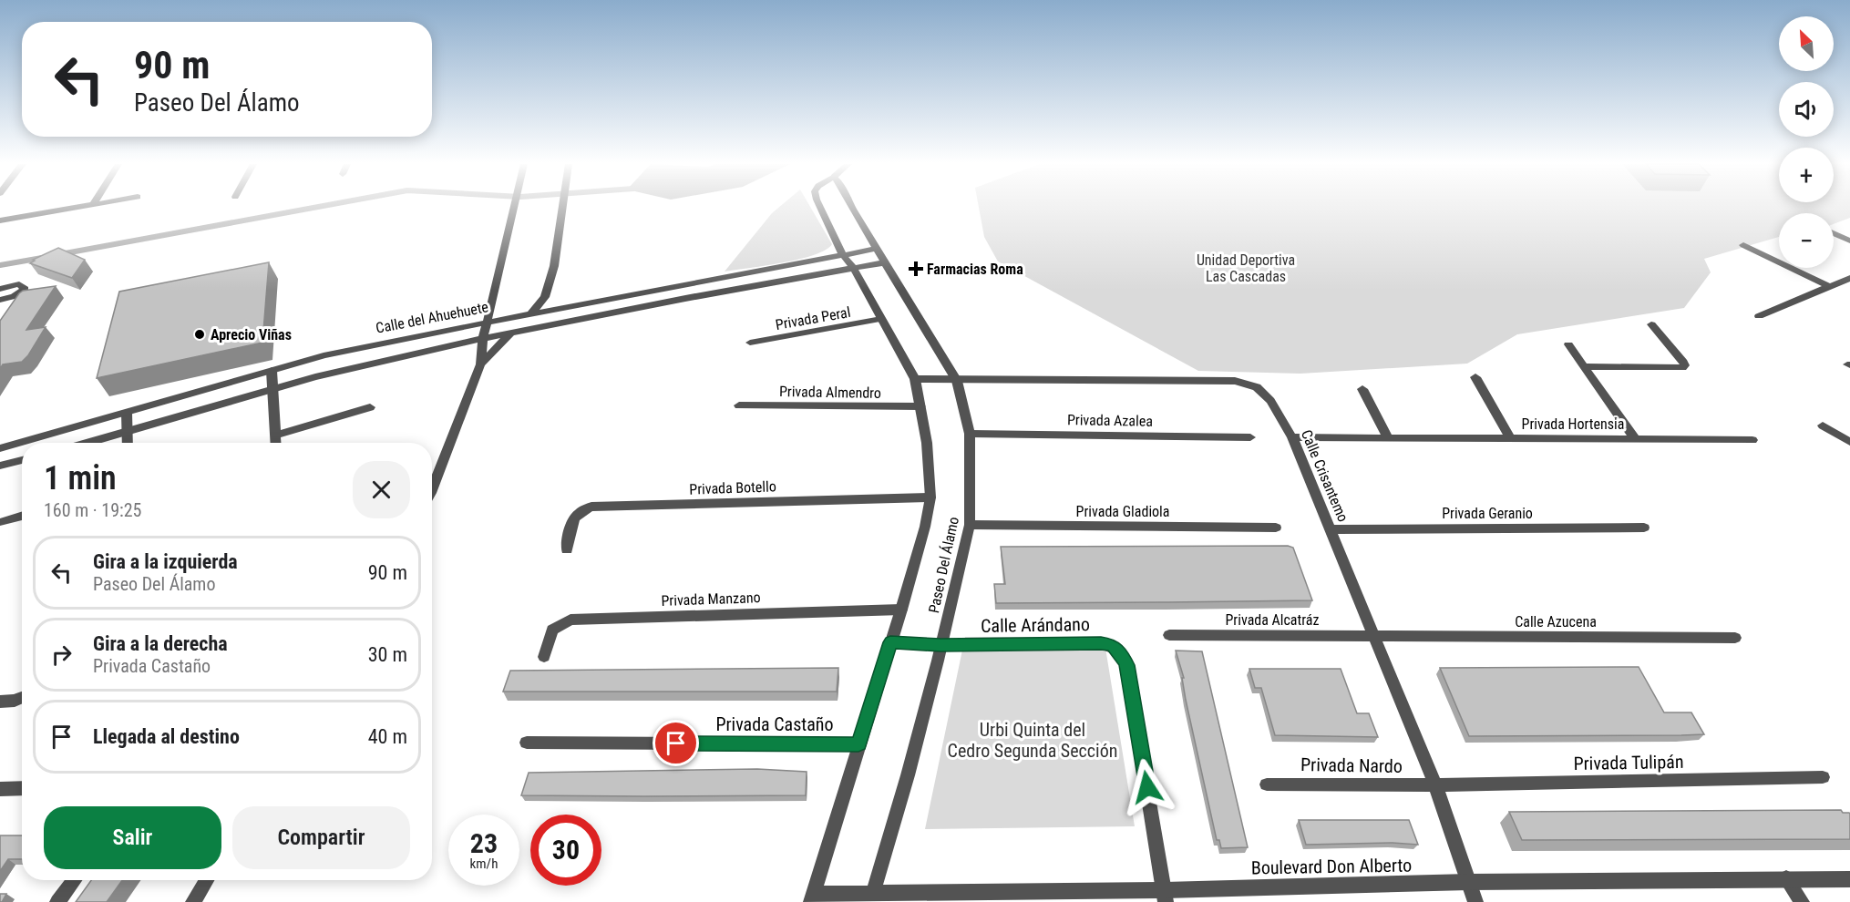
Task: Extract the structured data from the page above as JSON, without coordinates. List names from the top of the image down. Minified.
{"streets":{"street":["Calle del Ahuehuete","Privada Peral","Privada Almendro","Privada Azalea","Privada Hortensia","Calle Crisantemo","Privada Botello","Privada Gladiola","Privada Geranio","Paseo Del Álamo","Privada Manzano","Privada Alcatráz","Calle Azucena","Calle Arándano","Privada Castaño","Privada Tulipán","Privada Nardo","Boulevard Don Alberto"]},"crossings":[["Calle del Ahuehuete","Paseo Del Álamo"],["Privada Peral","Paseo Del Álamo"],["Privada Almendro","Paseo Del Álamo"],["Privada Azalea","Paseo Del Álamo"],["Privada Hortensia","Calle Crisantemo"],["Calle Crisantemo","Privada Geranio"],["Calle Crisantemo","Paseo Del Álamo"],["Calle Crisantemo","Privada Alcatráz"],["Calle Crisantemo","Calle Azucena"],["Calle Crisantemo","Privada Tulipán"],["Calle Crisantemo","Privada Nardo"],["Calle Crisantemo","Boulevard Don Alberto"],["Privada Botello","Paseo Del Álamo"],["Privada Gladiola","Paseo Del Álamo"],["Paseo Del Álamo","Privada Manzano"],["Paseo Del Álamo","Calle Arándano"],["Paseo Del Álamo","Privada Castaño"],["Paseo Del Álamo","Boulevard Don Alberto"],["Privada Alcatráz","Calle Azucena"],["Calle Arándano","Boulevard Don Alberto"],["Privada Tulipán","Privada Nardo"]],"parks":["Unidad Deportiva Las Cascadas","Urbi Quinta del Cedro Segunda Sección"],"places":{"health":["Farmacias Roma"],"other":["Aprecio Viñas"]},"north":"top left","page":{"map_buttons":["+","−"],"turn":["90 m","Paseo Del Álamo"],"heading":["1 min","160 m · 19:25"],"list":[{"name":"Gira a la izquierda","note":"Paseo Del Álamo","value":"90 m"},{"name":"Gira a la derecha","note":"Privada Castaño","value":"30 m"},{"name":"Llegada al destino","value":"40 m"}],"buttons":["Salir","Compartir"],"speed":"23 km/h","limit":"30"}}
